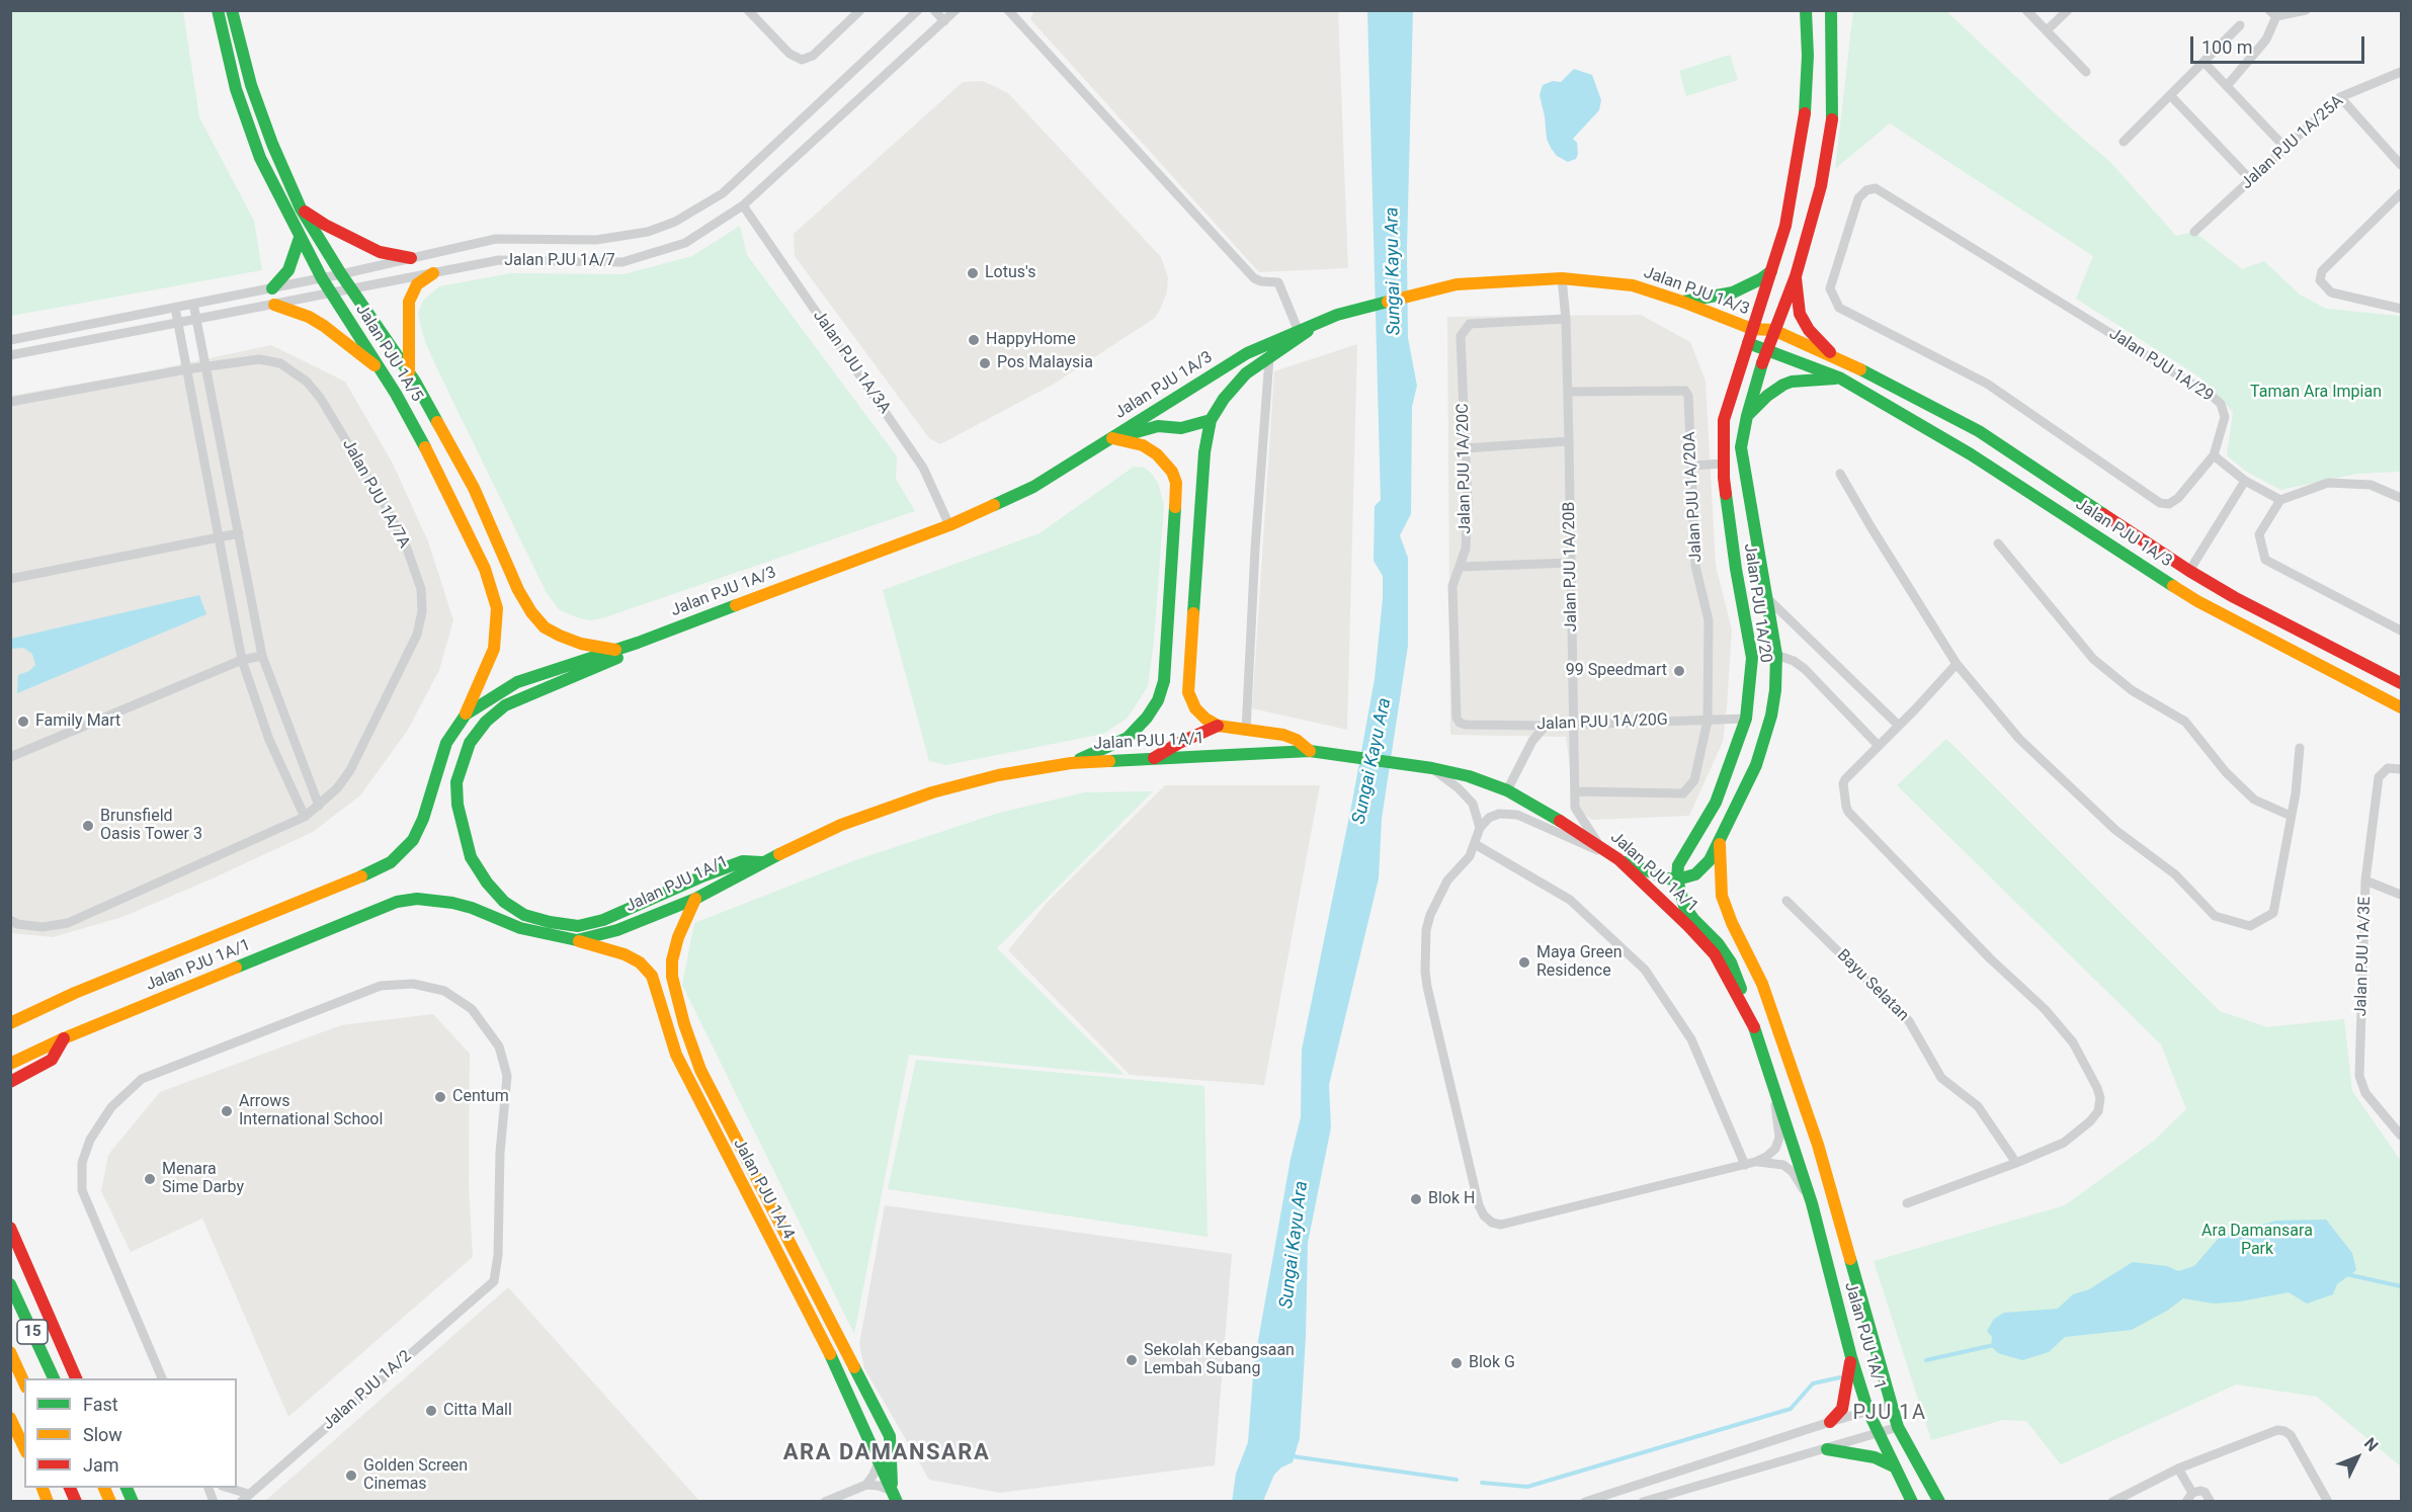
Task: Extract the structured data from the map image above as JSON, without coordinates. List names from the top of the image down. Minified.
{"streets":{"street":["Jalan PJU 1A/25A","Jalan PJU 1A/7","Jalan PJU 1A/3","Jalan PJU 1A/5","Jalan PJU 1A/3A","Jalan PJU 1A/29","Jalan PJU 1A/20C","Jalan PJU 1A/7A","Jalan PJU 1A/20A","Jalan PJU 1A/20B","Jalan PJU 1A/20","Jalan PJU 1A/20G","Jalan PJU 1A/1","Jalan PJU 1A/3E","Bayu Selatan","Jalan PJU 1A/4","15","Jalan PJU 1A/2"]},"crossings":[["Jalan PJU 1A/7","Jalan PJU 1A/5"],["Jalan PJU 1A/7","Jalan PJU 1A/3A"],["Jalan PJU 1A/3","Jalan PJU 1A/5"],["Jalan PJU 1A/3","Jalan PJU 1A/3A"],["Jalan PJU 1A/3","Jalan PJU 1A/20B"],["Jalan PJU 1A/3","Jalan PJU 1A/20"],["Jalan PJU 1A/3","Jalan PJU 1A/1"],["Jalan PJU 1A/5","Jalan PJU 1A/1"],["Jalan PJU 1A/20C","Jalan PJU 1A/20B"],["Jalan PJU 1A/20C","Jalan PJU 1A/20G"],["Jalan PJU 1A/20A","Jalan PJU 1A/20B"],["Jalan PJU 1A/20A","Jalan PJU 1A/20G"],["Jalan PJU 1A/20B","Jalan PJU 1A/20G"],["Jalan PJU 1A/20B","Jalan PJU 1A/1"],["Jalan PJU 1A/20","Jalan PJU 1A/20G"],["Jalan PJU 1A/20","Jalan PJU 1A/1"],["Jalan PJU 1A/1","Jalan PJU 1A/4"]],"districts":["PJU 1A","ARA DAMANSARA"],"water":["Sungai Kayu Ara"],"parks":["Taman Ara Impian","Ara Damansara Park"],"places":["Lotus's","HappyHome","Pos Malaysia","99 Speedmart","Family Mart","Brunsfield Oasis Tower 3","Maya Green Residence","Centum","Arrows International School","Menara Sime Darby","Blok H","Sekolah Kebangsaan Lembah Subang","Blok G","Citta Mall","Golden Screen Cinemas"],"legend":["Fast","Slow","Jam"],"scale_bar":"100 m","north":"top right"}
